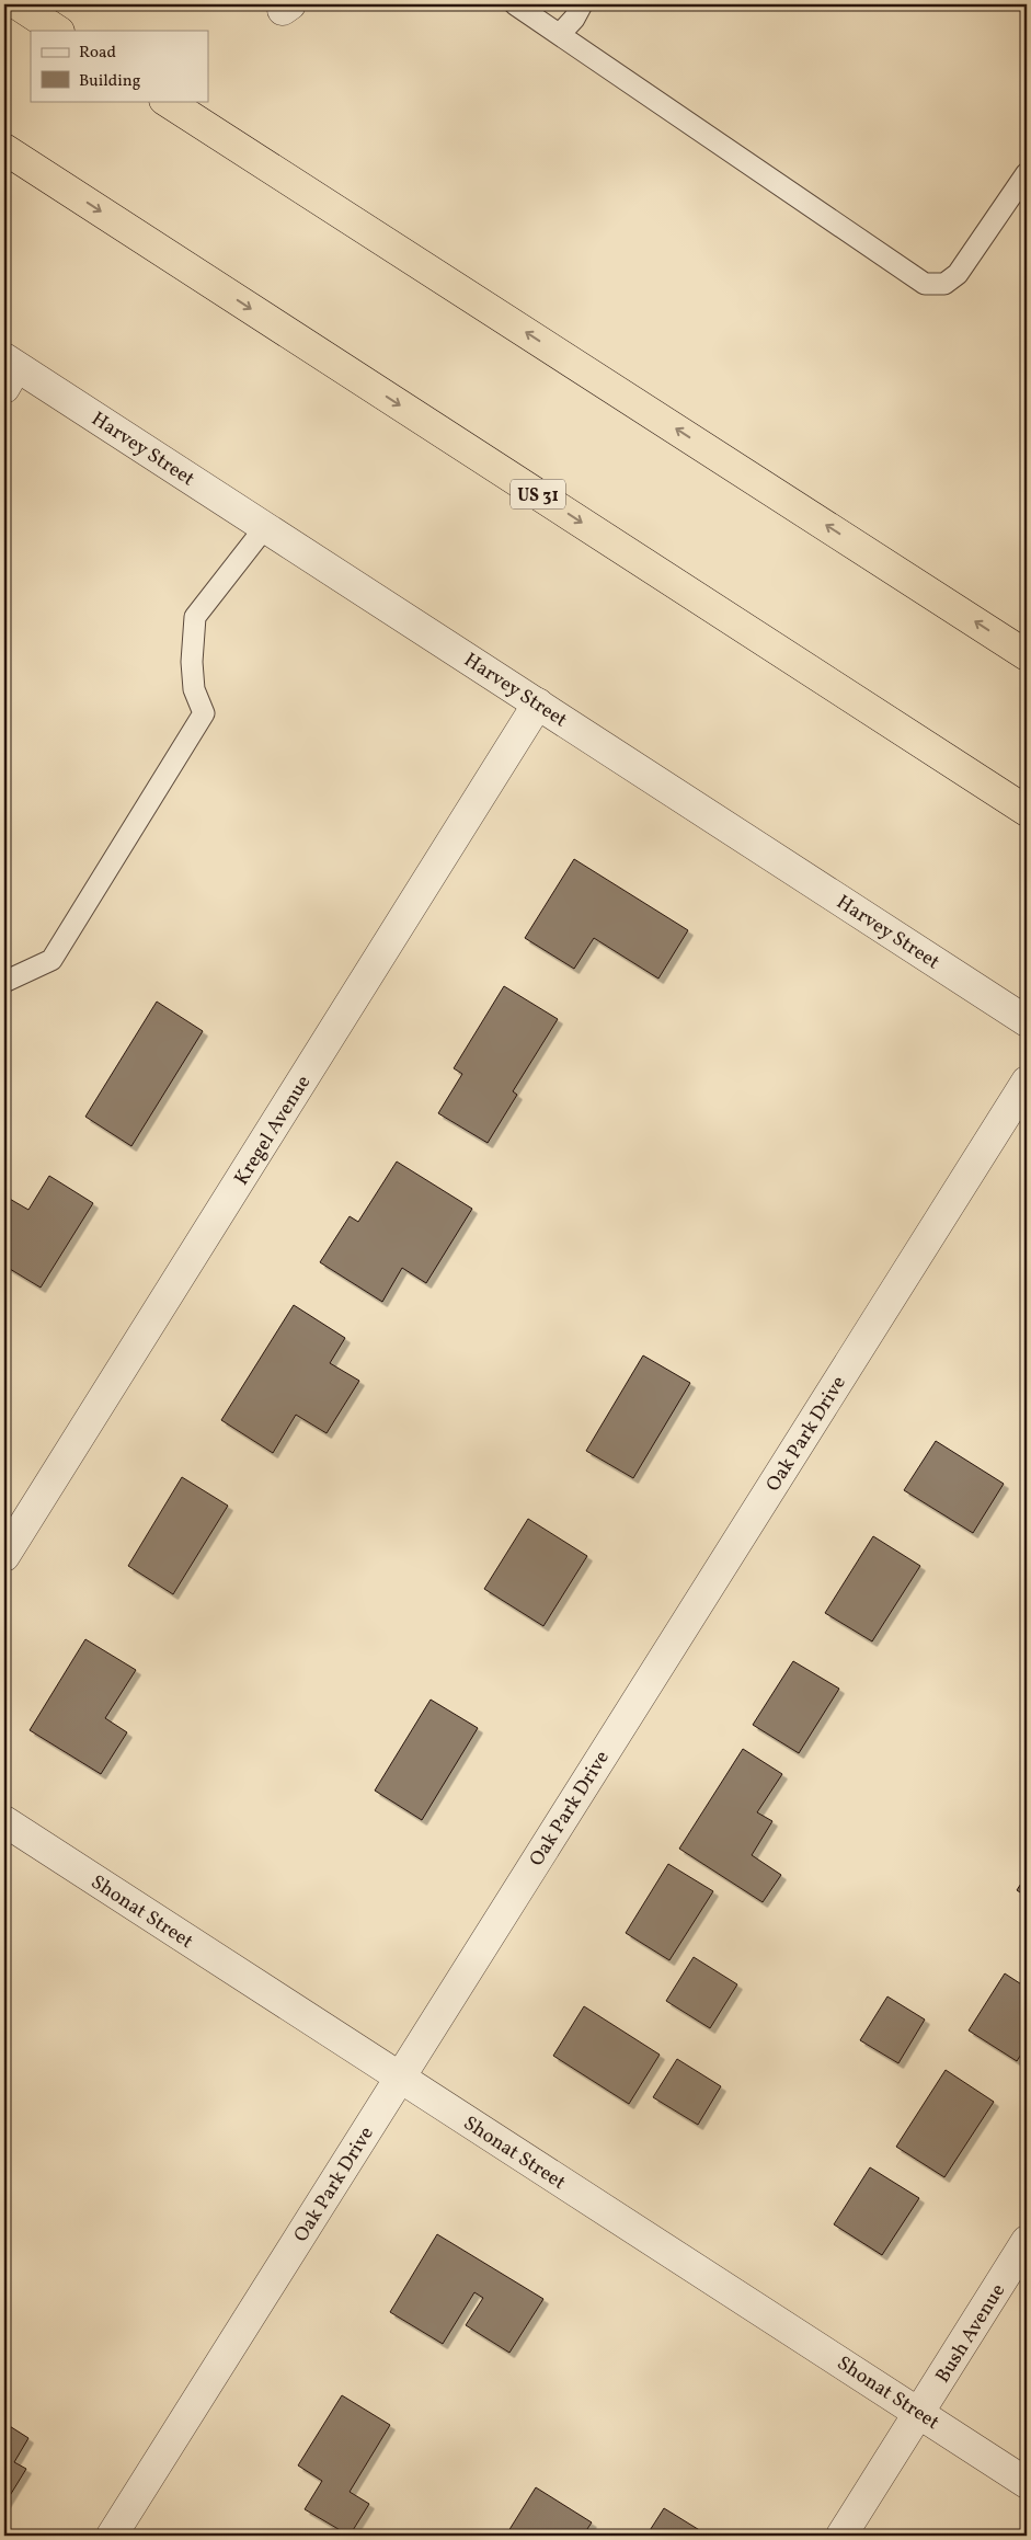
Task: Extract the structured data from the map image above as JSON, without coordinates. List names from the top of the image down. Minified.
{"streets":{"highway":["US 31"],"street":["Harvey Street","Kregel Avenue","Oak Park Drive","Shonat Street","Bush Avenue"]},"crossings":[["Harvey Street","Kregel Avenue"],["Oak Park Drive","Shonat Street"],["Shonat Street","Bush Avenue"]],"legend":["Road","Building"]}
